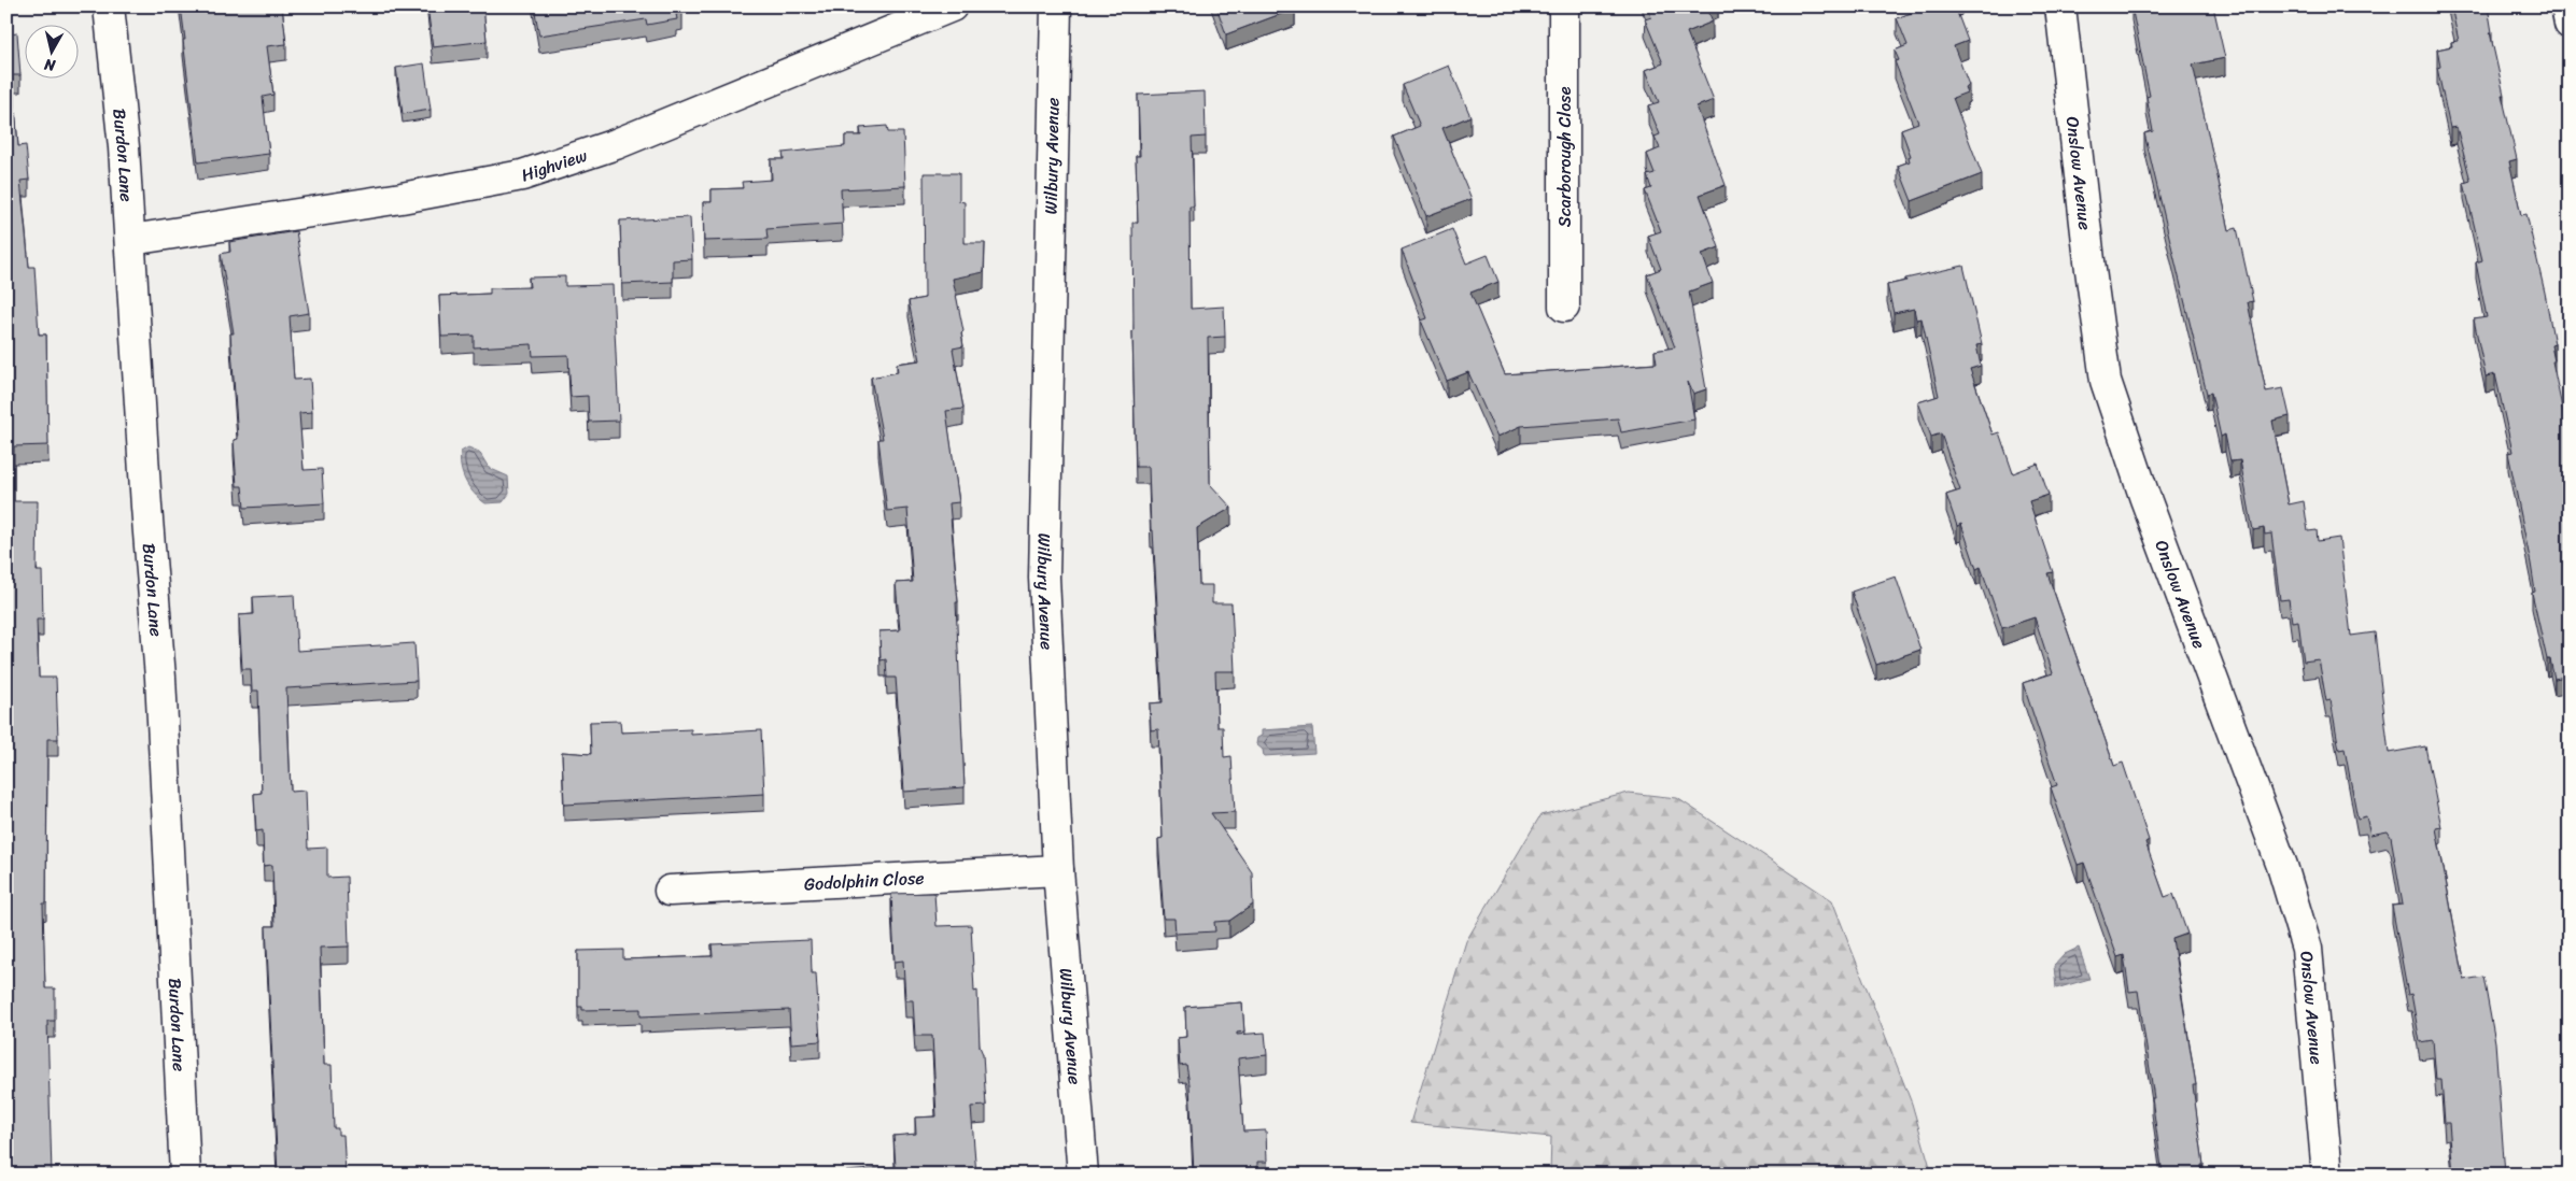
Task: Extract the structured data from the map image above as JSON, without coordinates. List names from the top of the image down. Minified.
{"streets":{"street":["Burdon Lane","Wilbury Avenue","Scarborough Close","Highview","Onslow Avenue","Godolphin Close"]},"crossings":[["Burdon Lane","Highview"],["Wilbury Avenue","Godolphin Close"]],"north":"bottom"}
